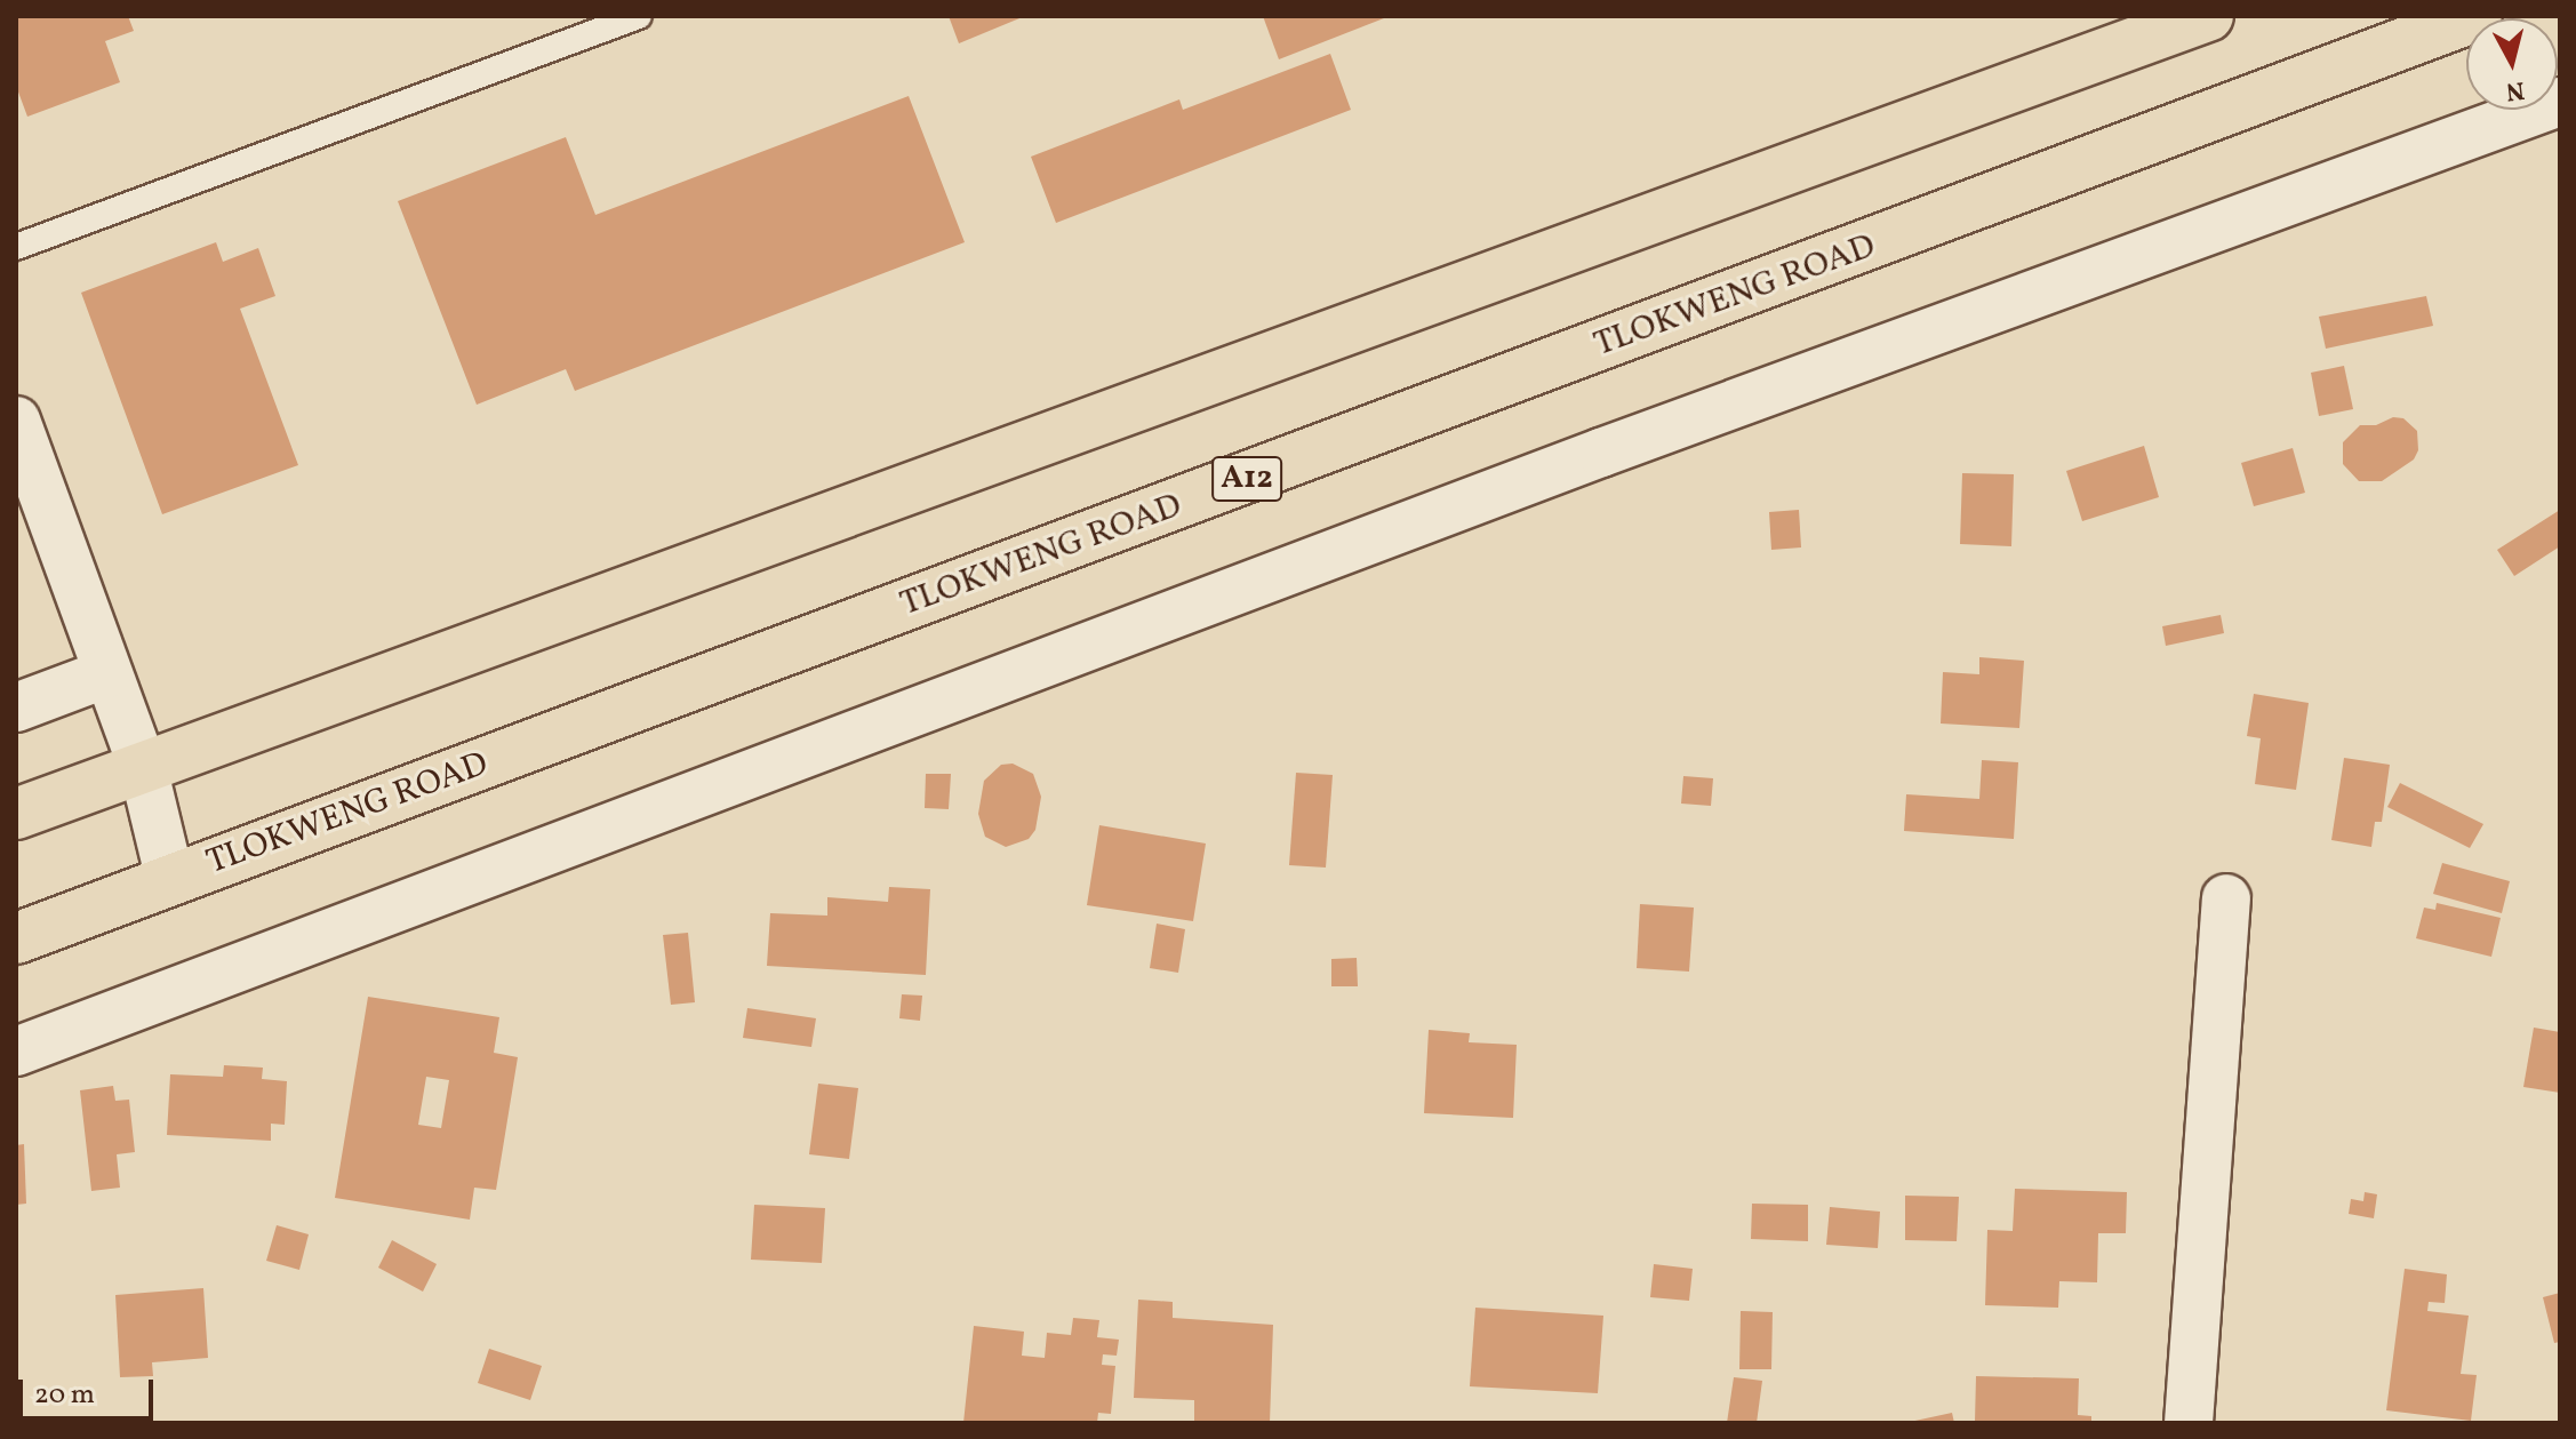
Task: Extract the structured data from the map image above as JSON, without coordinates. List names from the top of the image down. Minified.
{"streets":{"main road":["TLOKWENG ROAD","A12"]},"scale_bar":"20 m","north":"bottom"}
